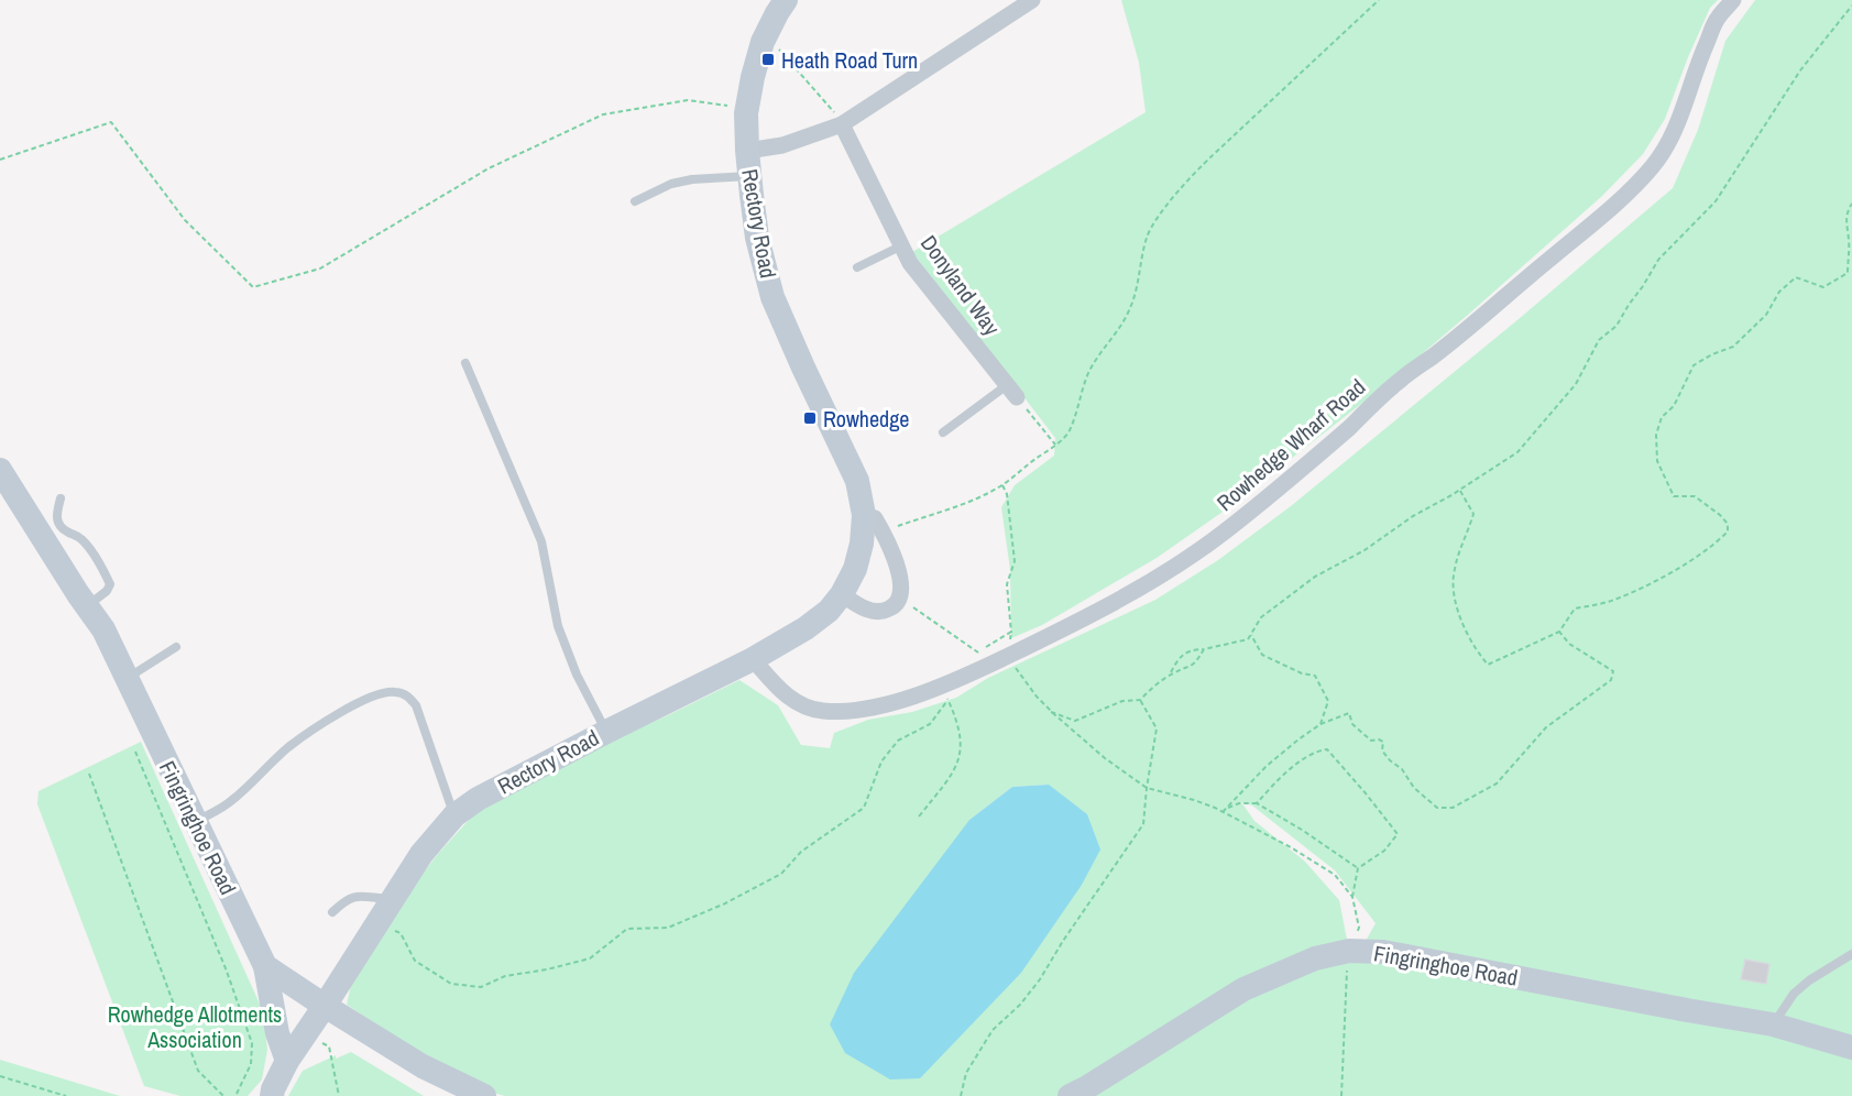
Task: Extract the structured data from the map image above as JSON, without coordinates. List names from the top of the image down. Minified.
{"streets":{"street":["Rectory Road","Donyland Way","Rowhedge Wharf Road","Fingringhoe Road"]},"crossings":[["Rectory Road","Rowhedge Wharf Road"],["Rectory Road","Fingringhoe Road"]],"parks":["Rowhedge Allotments Association"],"places":{"transit":["Heath Road Turn","Rowhedge"]}}
